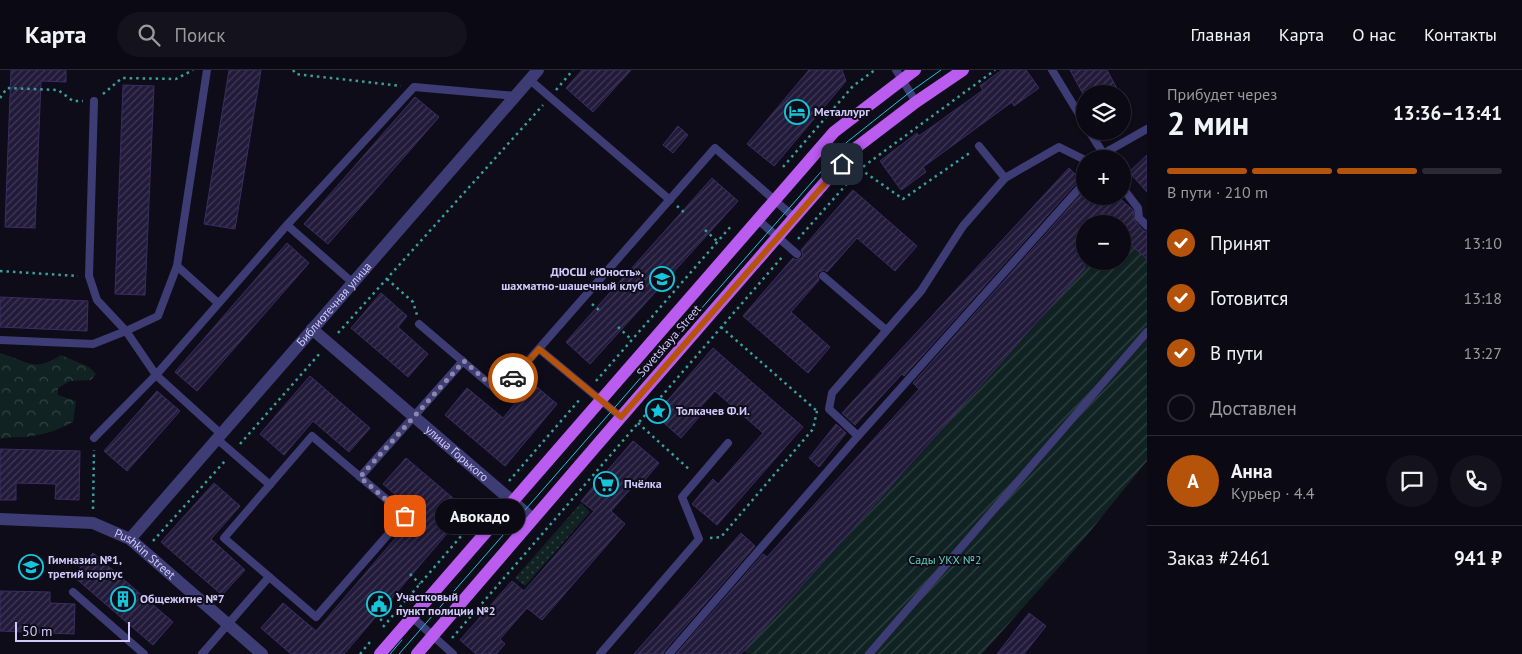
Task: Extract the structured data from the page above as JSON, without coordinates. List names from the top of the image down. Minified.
{"streets":{"main road":["Sovetskaya Street"],"street":["Библиотечная улица","улица Горького","Pushkin Street"]},"crossings":[["Библиотечная улица","улица Горького"],["Библиотечная улица","Pushkin Street"],["Sovetskaya Street","улица Горького"]],"parks":["Сады УКХ №2"],"places":{"hotel":["Металлург"],"school or university":["ДЮСШ «Юность», шахматно-шашечный клуб","Гимназия №1, третий корпус"],"place":["Толкачев Ф.И."],"supermarket":["Пчёлка"],"other":["Авокадо"],"building":["Общежитие №7"],"public building":["Участковый пункт полиции №2"]},"scale_bar":"50 m","page":{"header":"Карта","search":"Поиск","nav":["Главная","Карта","О нас","Контакты"],"heading":["2 мин","Прибудет через","13:36–13:41"],"panel":["Анна","Курьер · 4.4","Заказ #2461","941 ₽"],"map_buttons":["+","−"],"bar":"В пути · 210 m","list":[["Принят","13:10"],["Готовится","13:18"],["В пути","13:27"],"Доставлен"],"round":"А","bubble":"Авокадо","scale":"50 m"}}
